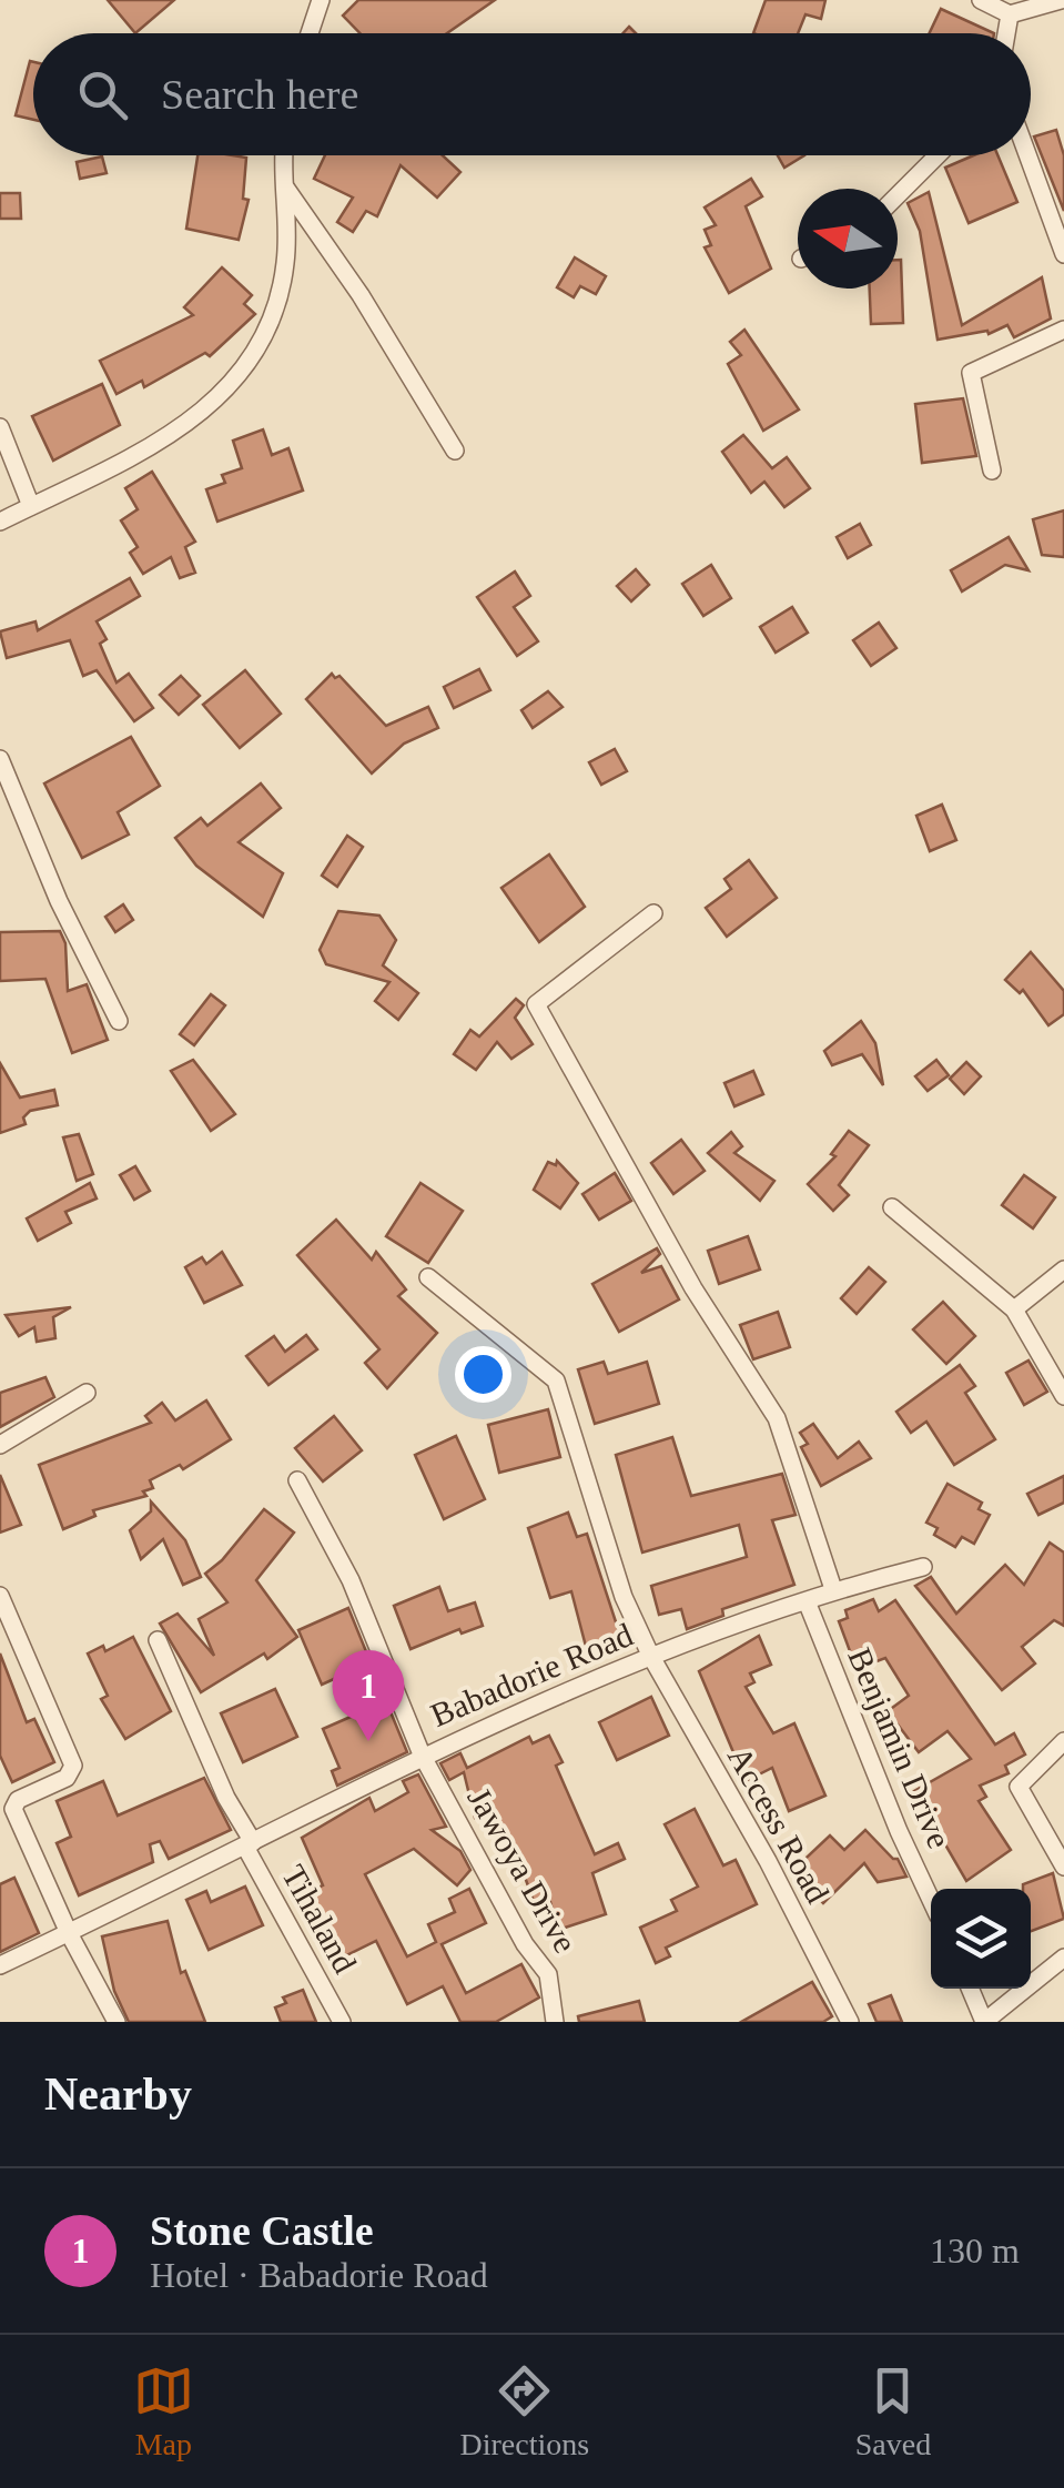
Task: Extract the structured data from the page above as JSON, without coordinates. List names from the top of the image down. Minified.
{"streets":{"street":["Babadorie Road","Benjamin Drive","Access Road","Jawoya Drive","Tihaland"]},"crossings":[["Babadorie Road","Benjamin Drive"],["Babadorie Road","Access Road"],["Babadorie Road","Jawoya Drive"],["Babadorie Road","Tihaland"]],"north":"left","page":{"search":"Search here","pins":"1","heading":"Nearby","list":[{"mark":"1","name":"Stone Castle","note":"Hotel · Babadorie Road","value":"130 m"}],"nav":["Map","Directions","Saved"]}}
